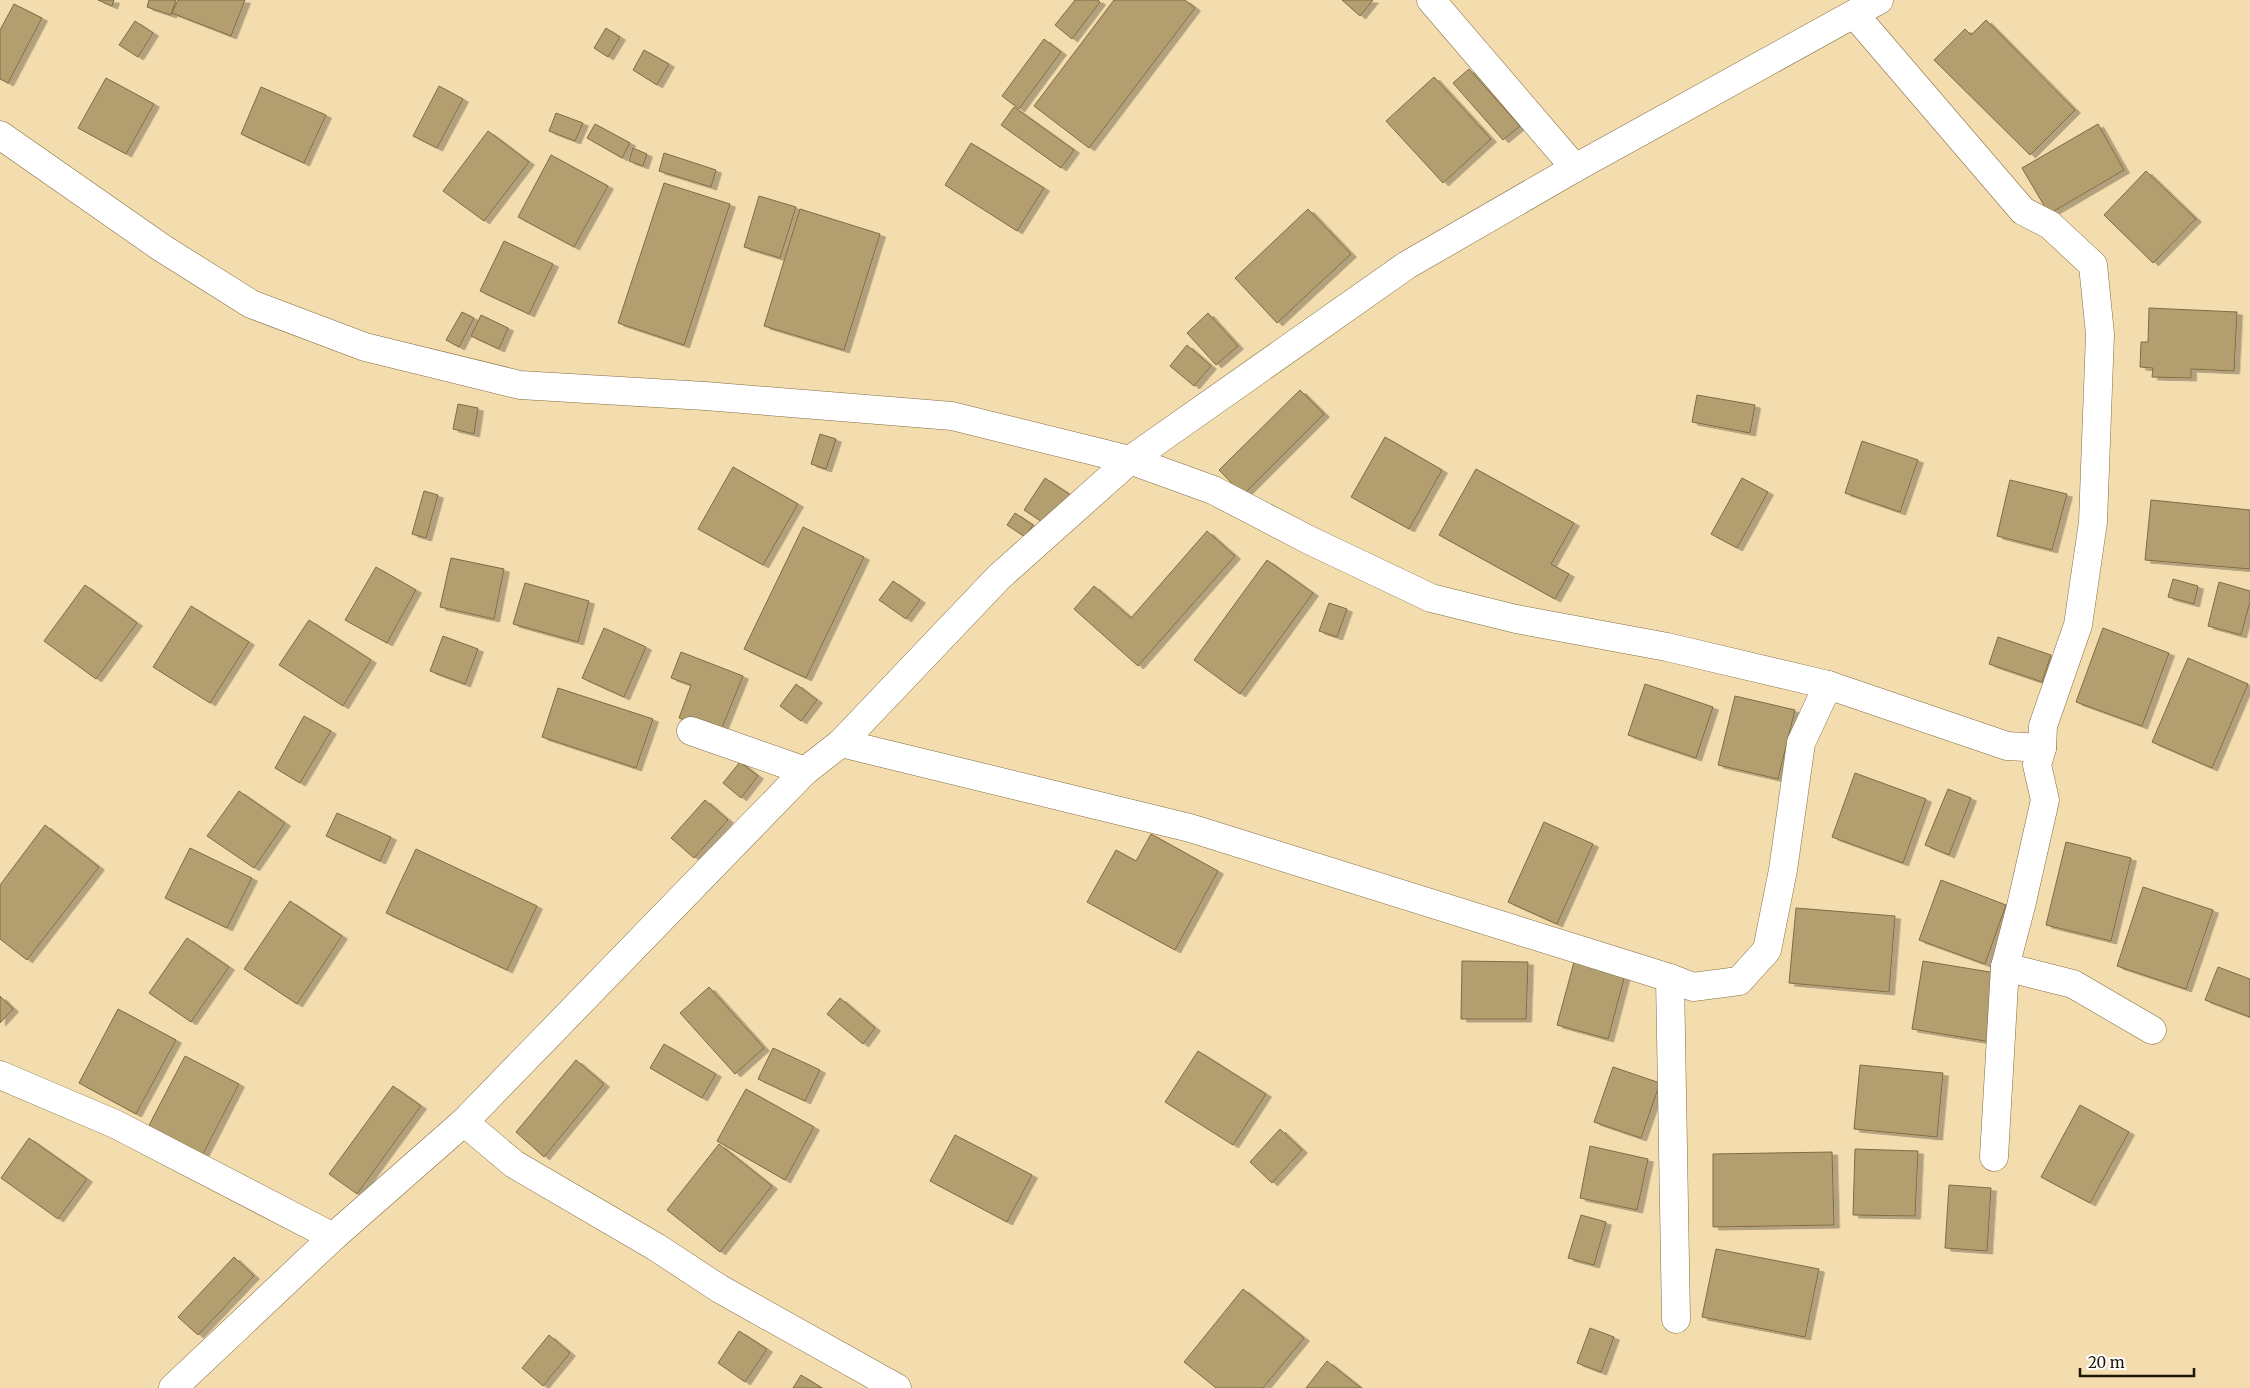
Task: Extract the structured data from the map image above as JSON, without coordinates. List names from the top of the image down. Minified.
{"scale_bar":"20 m"}
